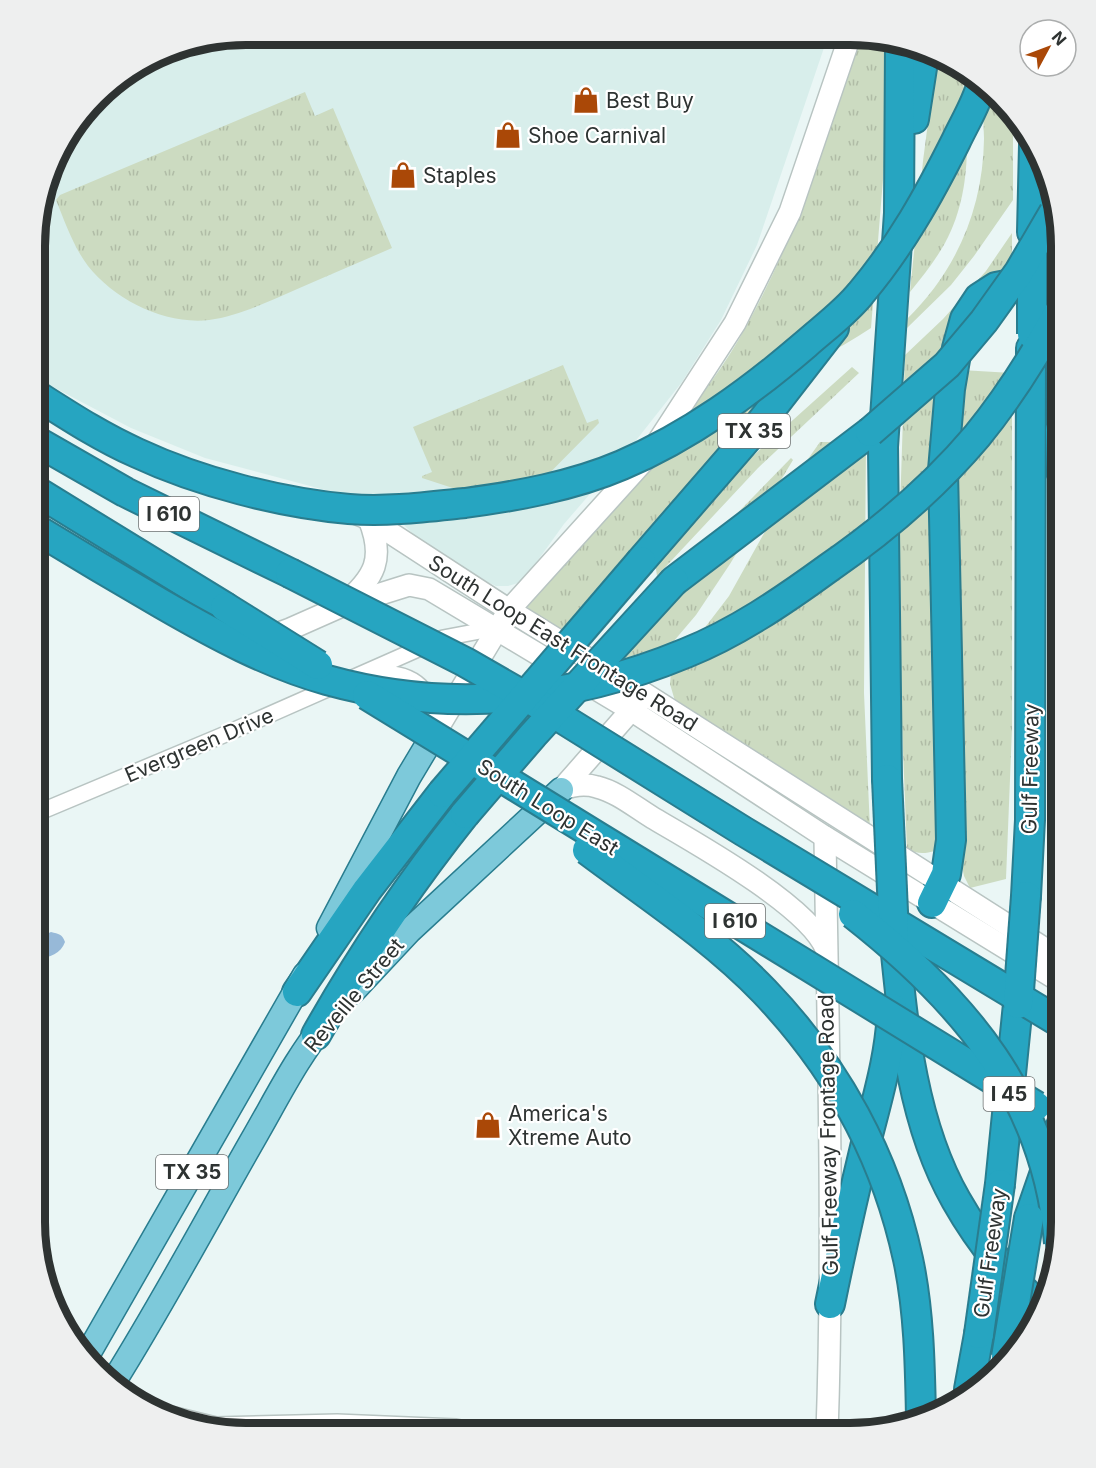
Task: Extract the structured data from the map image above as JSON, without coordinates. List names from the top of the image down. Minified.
{"streets":{"highway":["TX 35","I 610","Gulf Freeway","South Loop East","I 45"],"main road":["South Loop East Frontage Road","Reveille Street","Gulf Freeway Frontage Road"],"street":["Evergreen Drive"]},"crossings":[["TX 35","Reveille Street"],["South Loop East Frontage Road","Evergreen Drive"],["South Loop East Frontage Road","Reveille Street"],["South Loop East Frontage Road","Gulf Freeway Frontage Road"],["Evergreen Drive","South Loop East"],["Evergreen Drive","Reveille Street"],["South Loop East","Reveille Street"]],"places":{"shop":["Best Buy","Shoe Carnival","Staples","America's Xtreme Auto"]},"north":"top right"}
